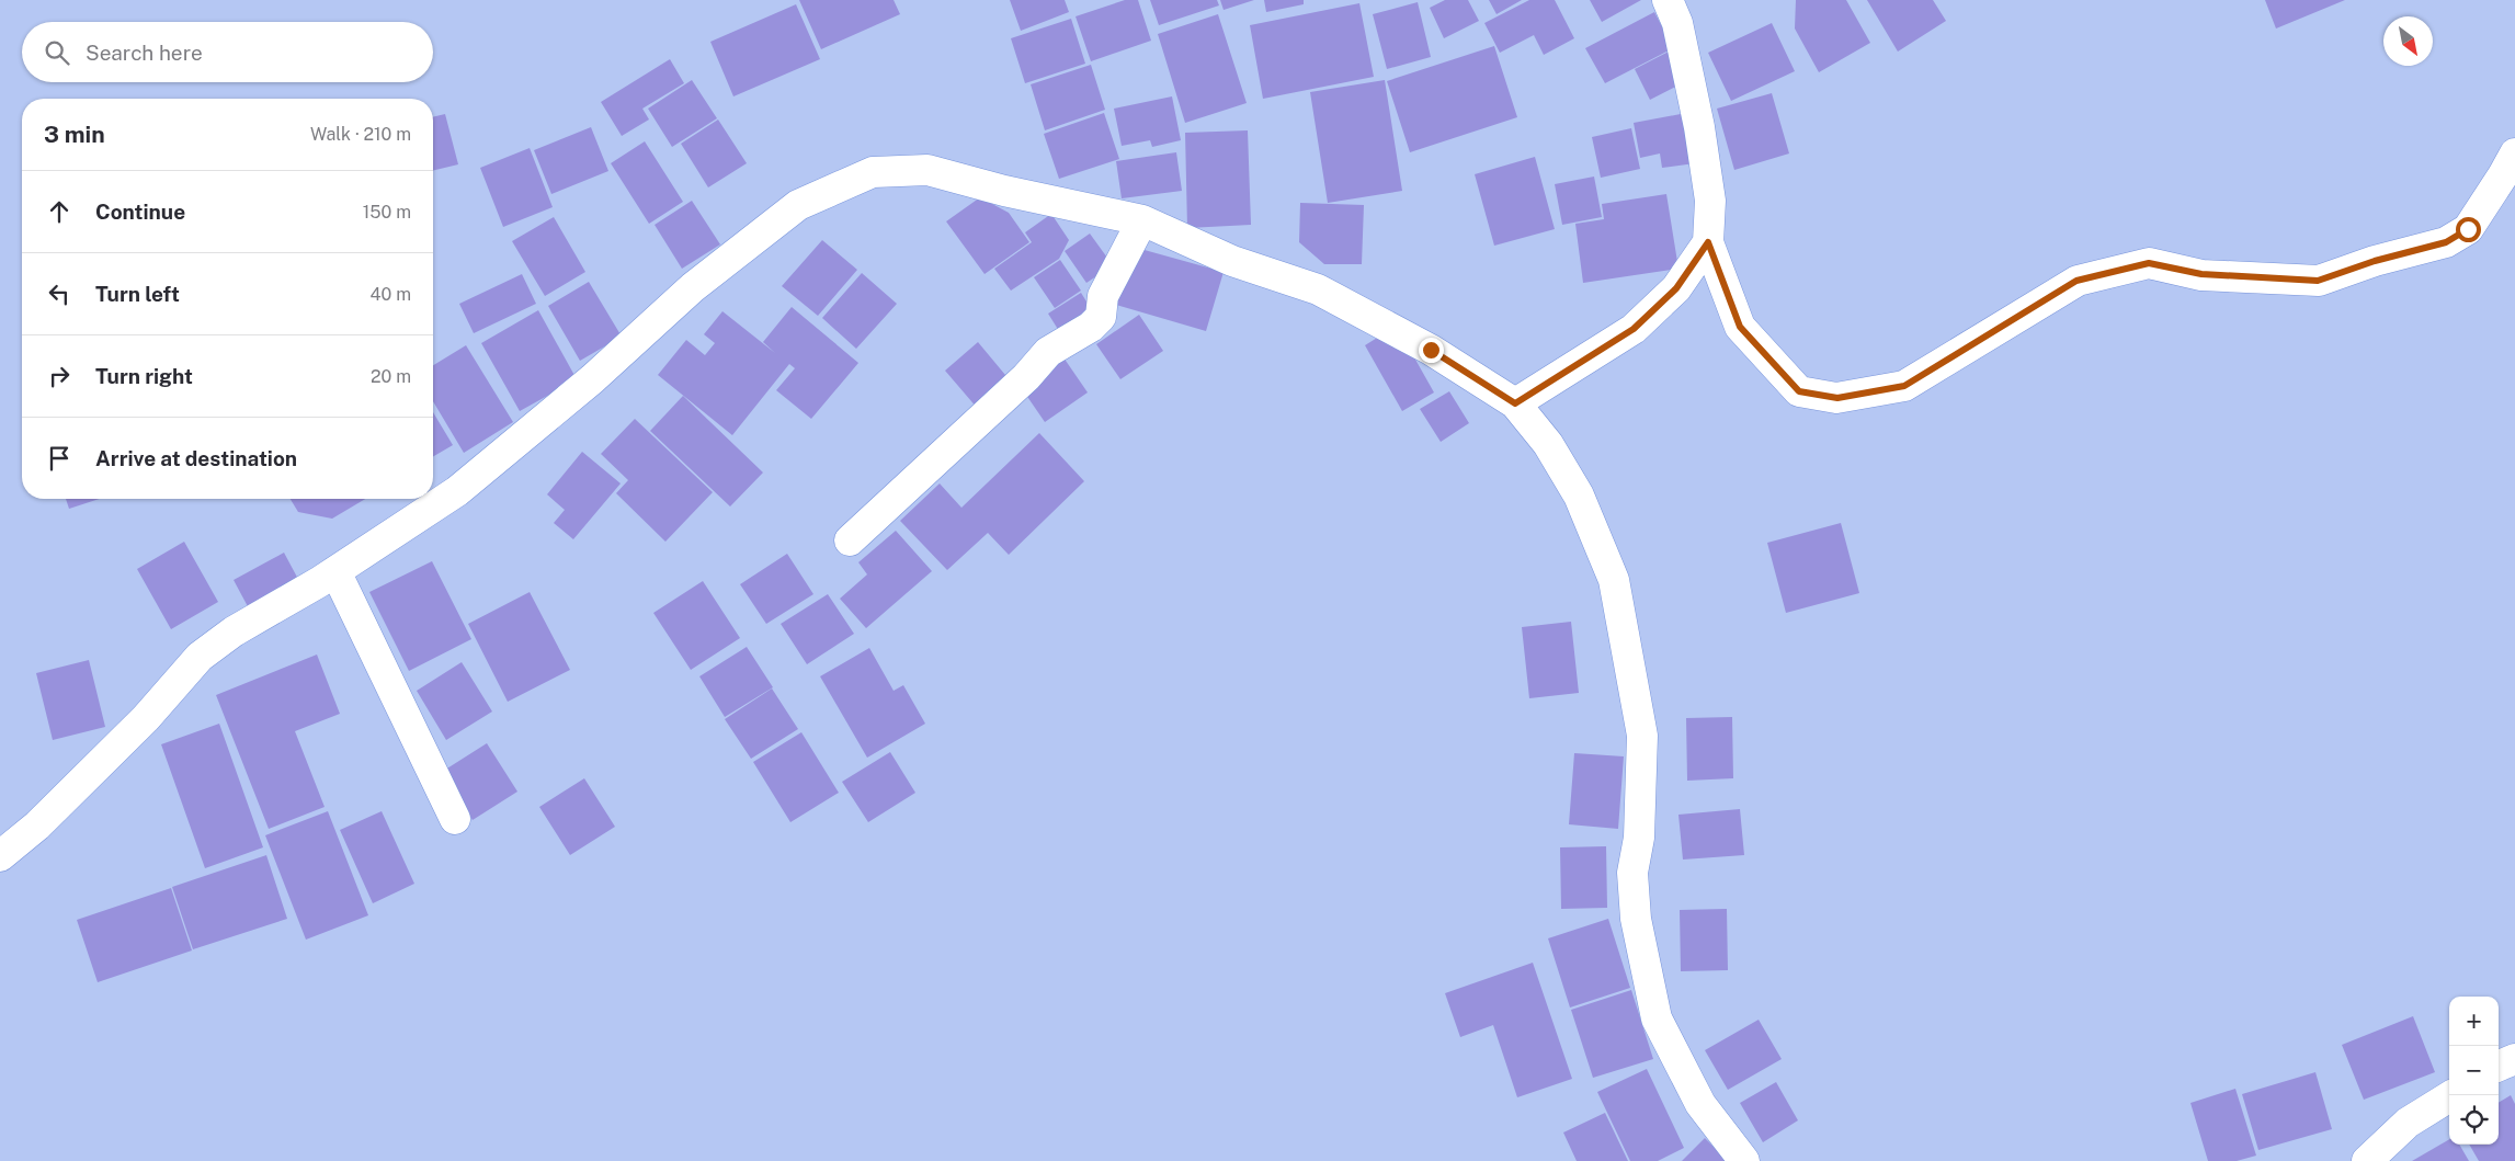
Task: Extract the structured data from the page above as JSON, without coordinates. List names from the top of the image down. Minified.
{"north":"bottom right","page":{"search":"Search here","heading":["3 min","Walk · 210 m"],"list":[["Continue","150 m"],["Turn left","40 m"],["Turn right","20 m"],"Arrive at destination"],"map_buttons":["+","−"]}}
